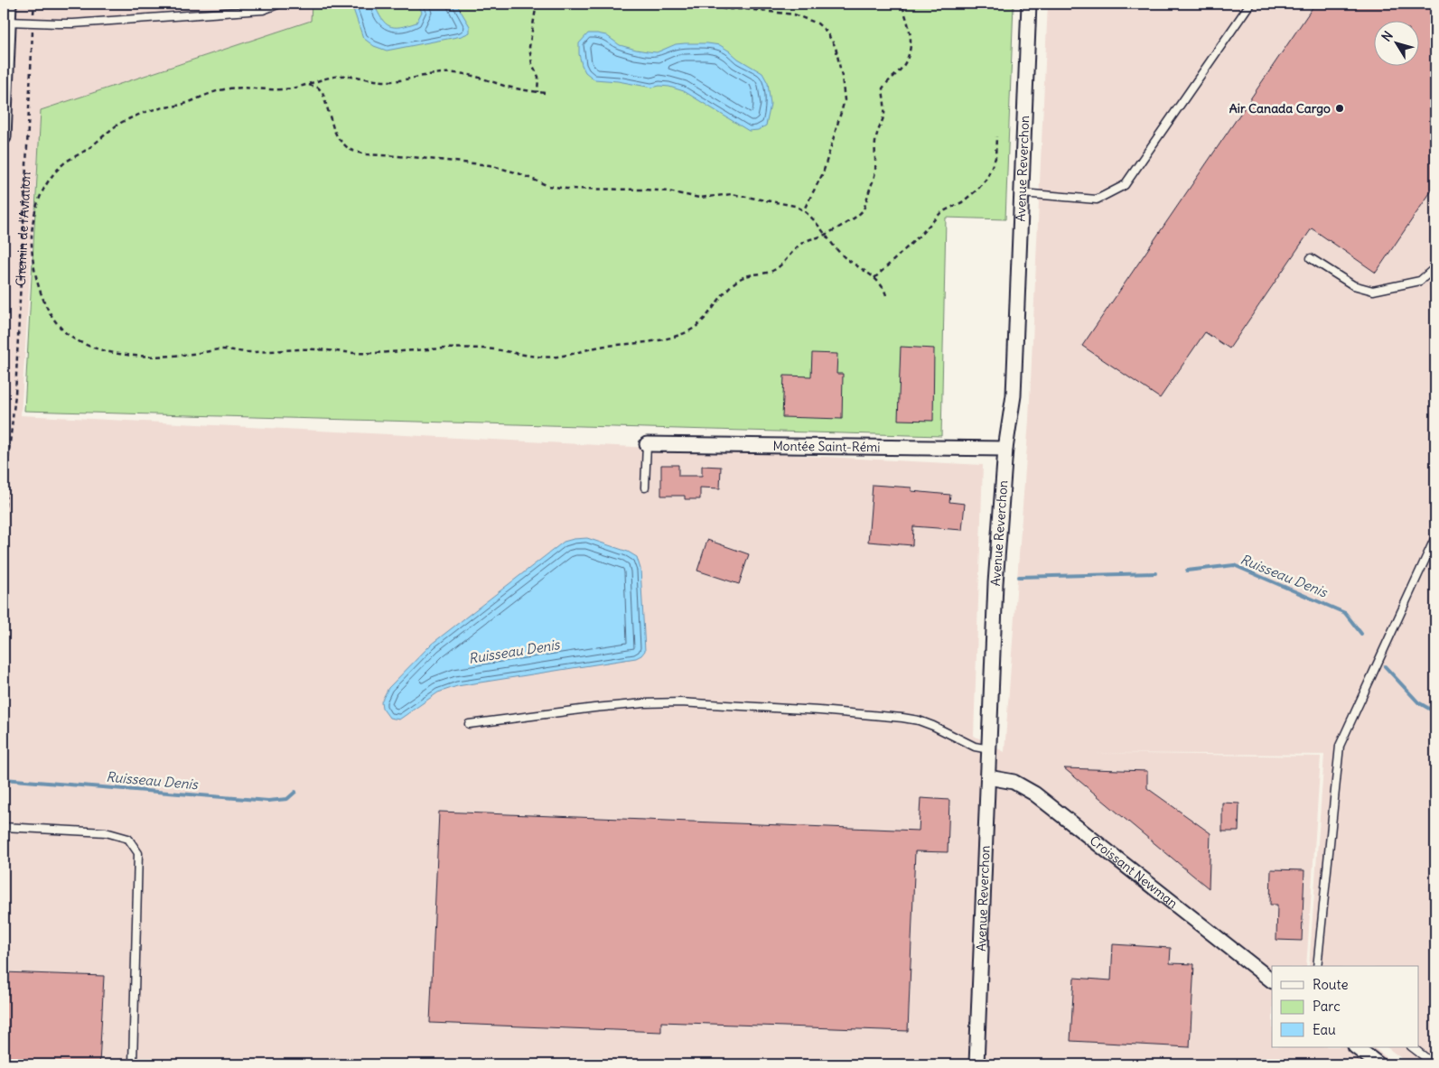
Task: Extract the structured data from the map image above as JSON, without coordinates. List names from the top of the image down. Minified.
{"streets":{"street":["Avenue Reverchon","Montée Saint-Rémi","Croissant Newman"],"path":["Chemin de l'Aviation"]},"crossings":[["Avenue Reverchon","Montée Saint-Rémi"],["Avenue Reverchon","Croissant Newman"]],"water":["Ruisseau Denis"],"places":["Air Canada Cargo"],"legend":["Route","Parc","Eau"],"north":"top left"}
